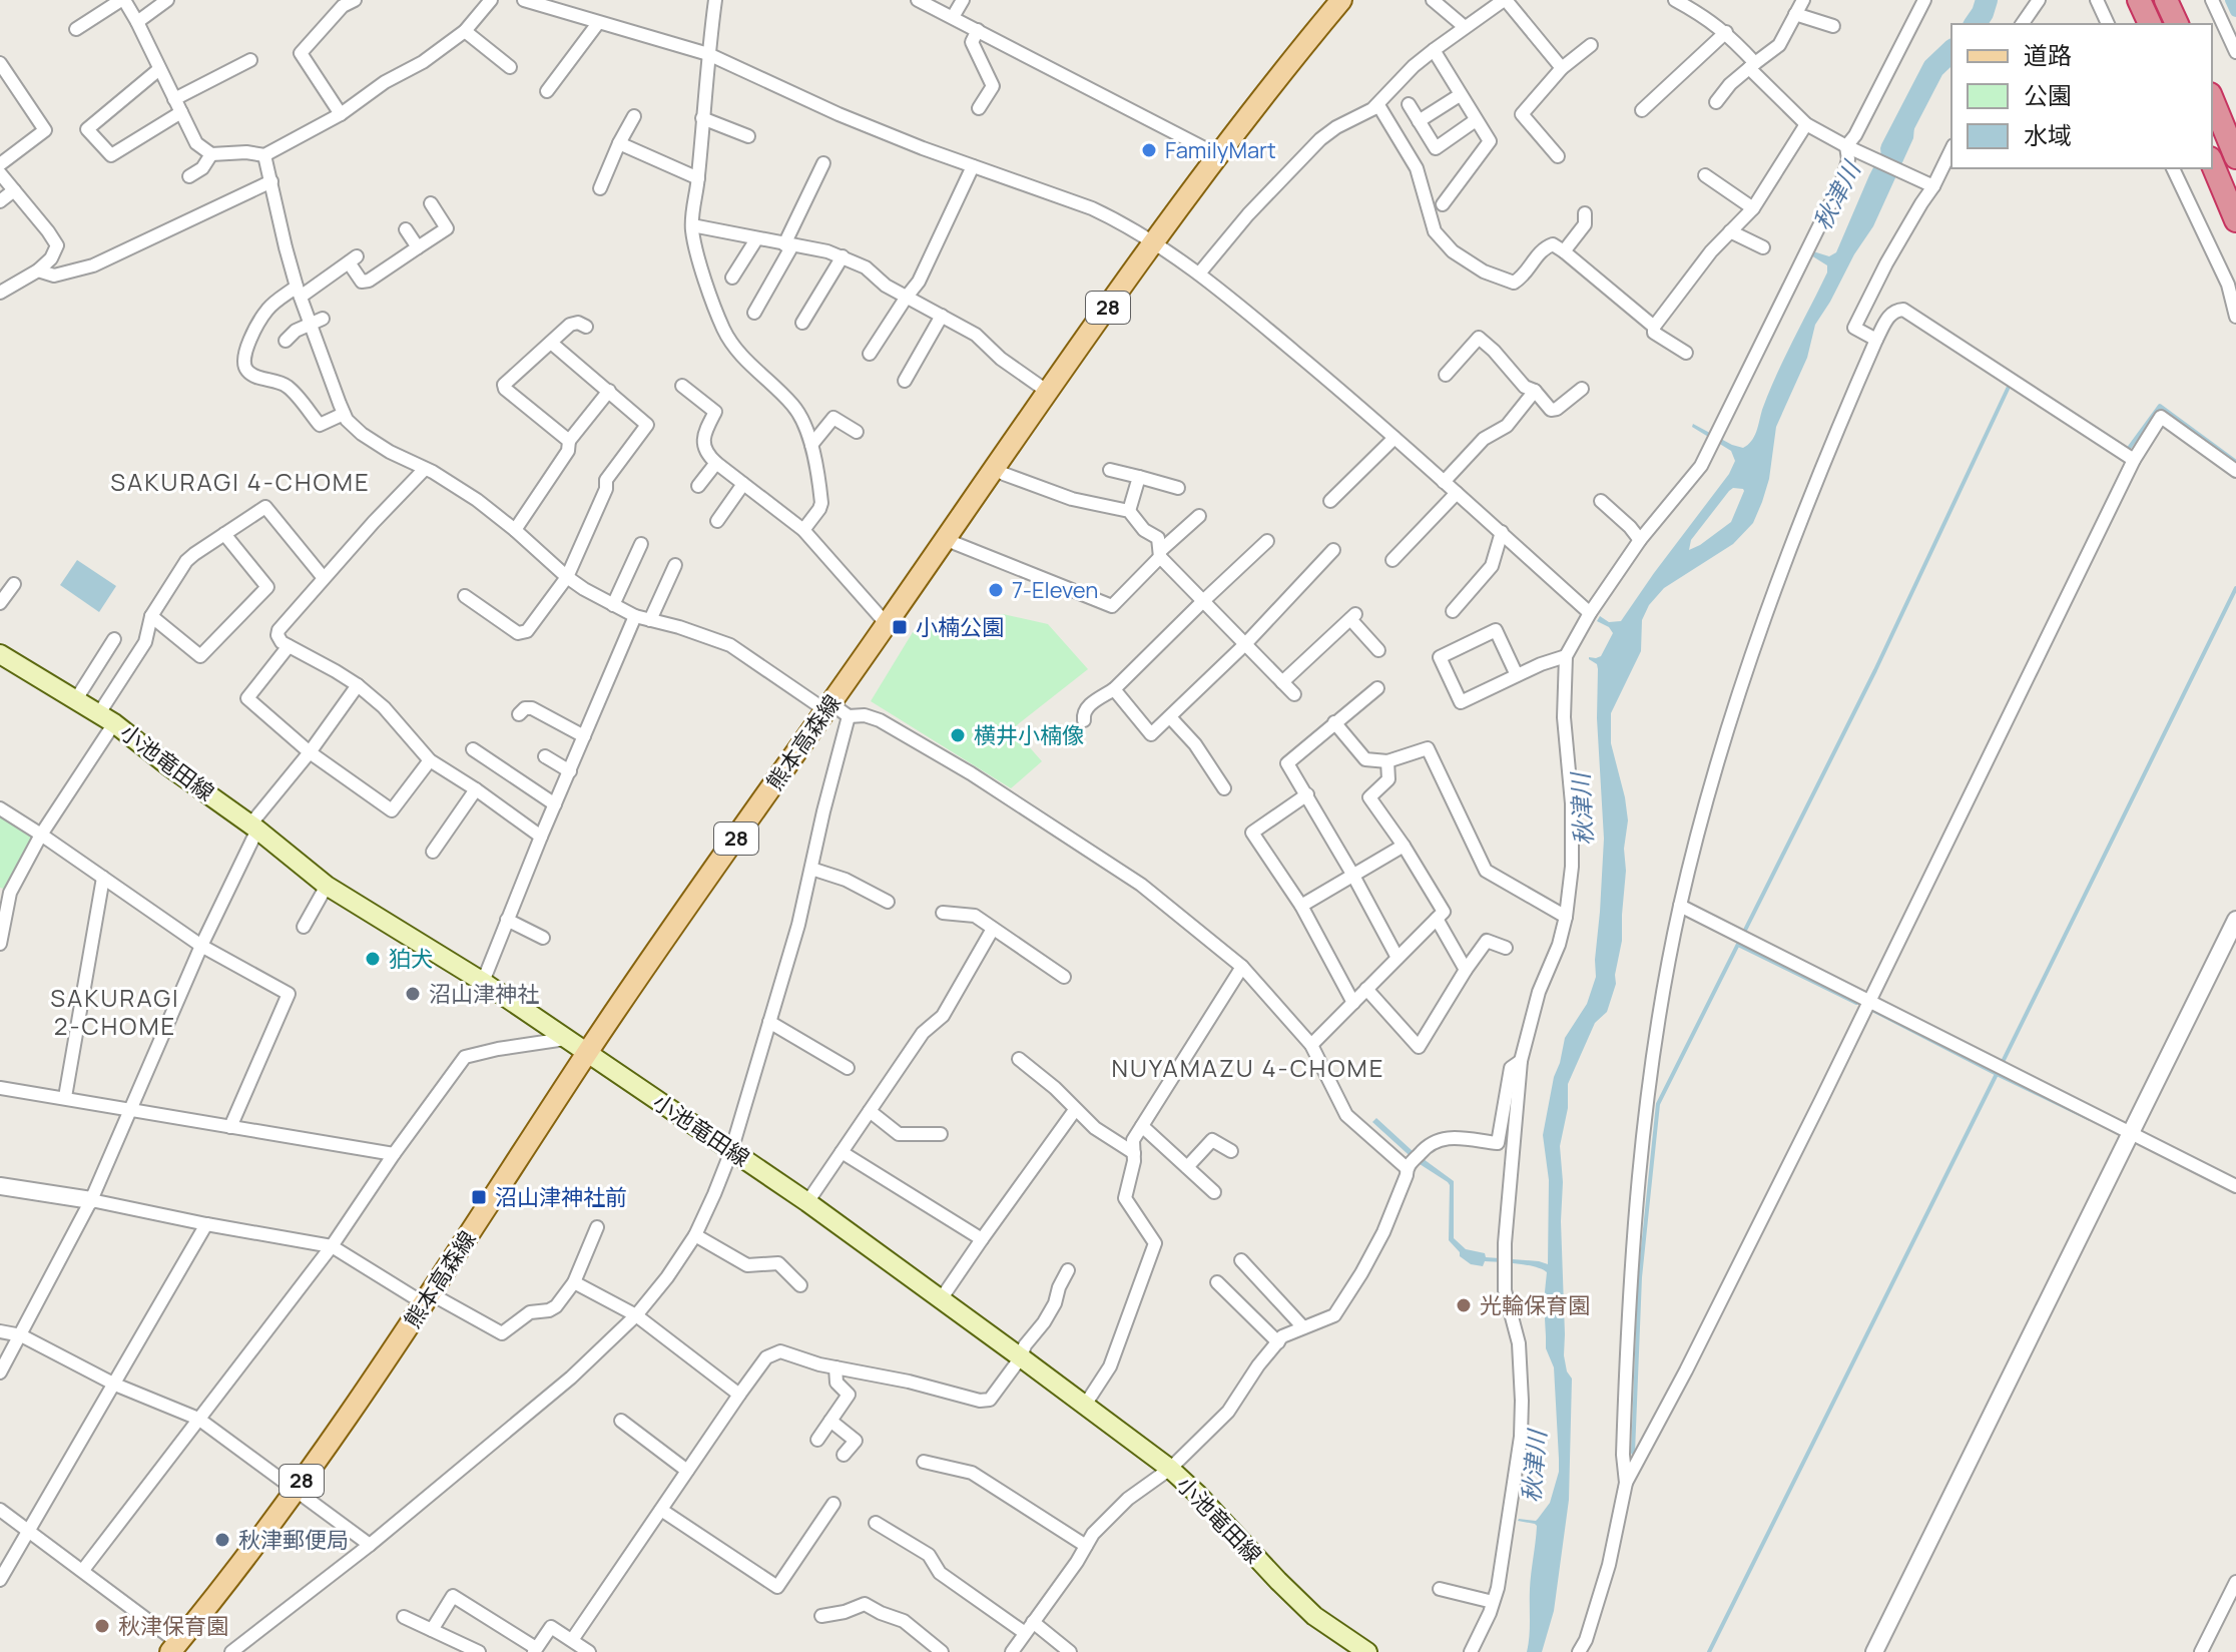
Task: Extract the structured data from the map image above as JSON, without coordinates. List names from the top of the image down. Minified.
{"streets":{"main road":["28","熊本高森線","小池竜田線"]},"crossings":[["熊本高森線","小池竜田線"]],"districts":["SAKURAGI 4-CHOME","SAKURAGI 2-CHOME","NUYAMAZU 4-CHOME"],"water":["秋津川"],"places":{"other":["FamilyMart","7-Eleven","横井小楠像","狛犬","沼山津神社","光輪保育園","秋津郵便局","秋津保育園"],"transit":["小楠公園","沼山津神社前"]},"legend":["道路","公園","水域"]}
